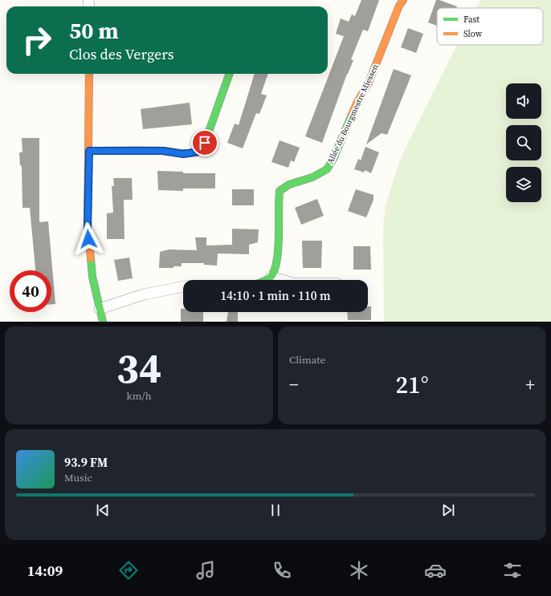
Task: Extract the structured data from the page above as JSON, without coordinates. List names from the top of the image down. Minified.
{"streets":{"street":["Allée du Bourgmestre Miessen"]},"legend":["Fast","Slow"],"page":{"turn":["50 m","Clos des Vergers"],"limit":"40","trip":"14:10 · 1 min · 110 m","tile":[["34","km/h"],"Climate"],"heat":["−","21°","+"],"song":["93.9 FM","Music"],"tabs":"14:09"}}
